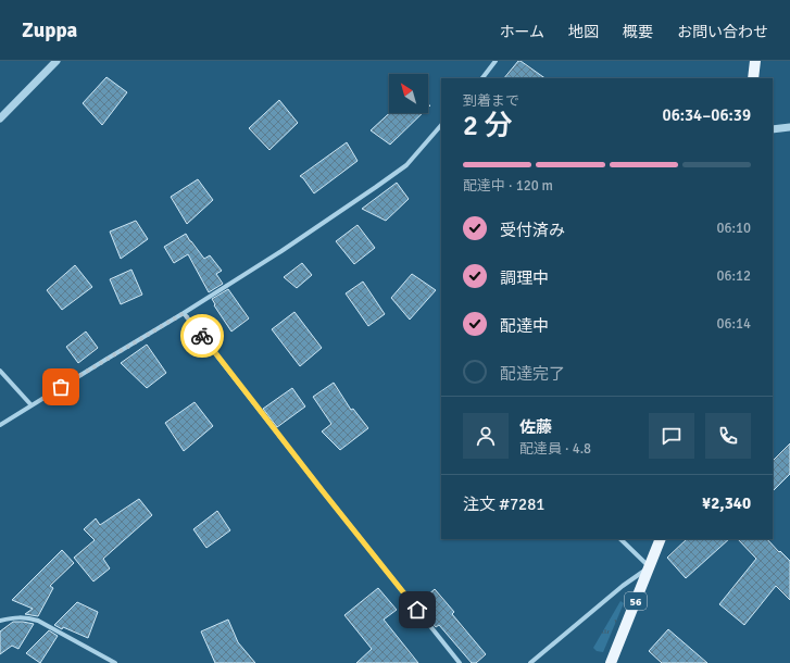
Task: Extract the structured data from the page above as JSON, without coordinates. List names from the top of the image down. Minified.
{"streets":{"main road":["56"]},"north":"top left","page":{"header":"Zuppa","nav":["ホーム","地図","概要","お問い合わせ"],"heading":["2 分","到着まで","06:34–06:39"],"panel":["佐藤","配達員 · 4.8","注文 #7281","¥2,340"],"bar":"配達中 · 120 m","list":[["受付済み","06:10"],["調理中","06:12"],["配達中","06:14"],"配達完了"]}}
